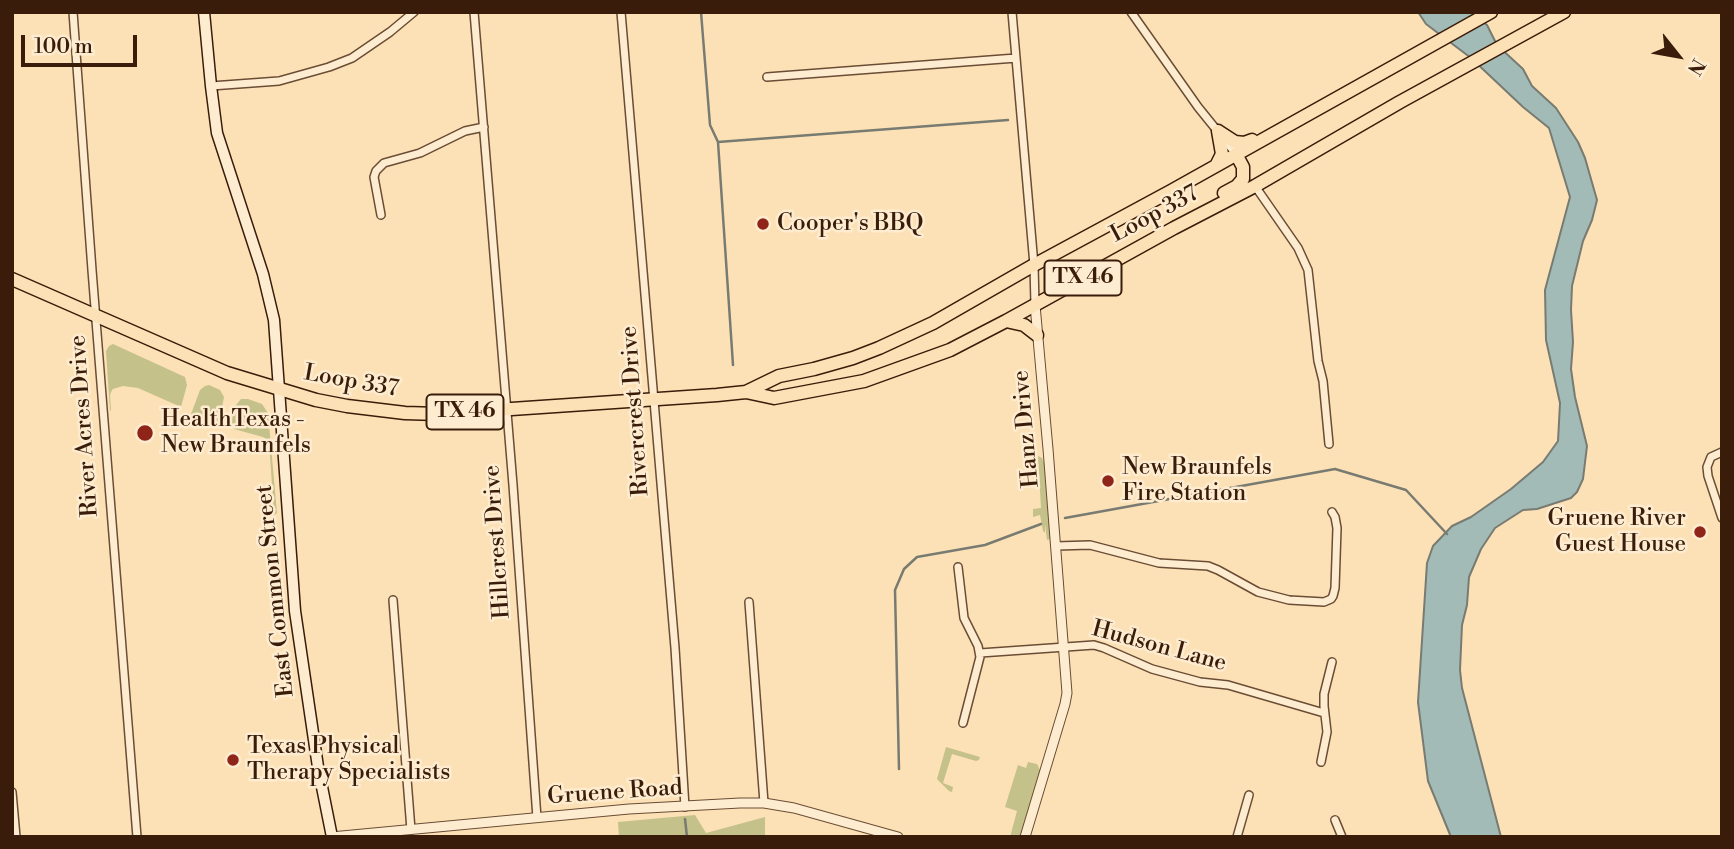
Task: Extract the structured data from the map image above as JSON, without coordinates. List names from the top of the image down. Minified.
{"streets":{"main road":["Loop 337","TX 46","East Common Street"],"street":["Rivercrest Drive","River Acres Drive","Hanz Drive","Hillcrest Drive","Hudson Lane","Gruene Road"]},"crossings":[["Loop 337","Rivercrest Drive"],["Loop 337","River Acres Drive"],["Loop 337","Hanz Drive"],["Loop 337","Hillcrest Drive"],["Loop 337","East Common Street"],["Rivercrest Drive","Gruene Road"],["Hanz Drive","Hudson Lane"],["Hillcrest Drive","Gruene Road"],["East Common Street","Gruene Road"]],"places":["Cooper's BBQ","HealthTexas - New Braunfels","New Braunfels Fire Station","Gruene River Guest House","Texas Physical Therapy Specialists"],"scale_bar":"100 m","north":"bottom right"}
